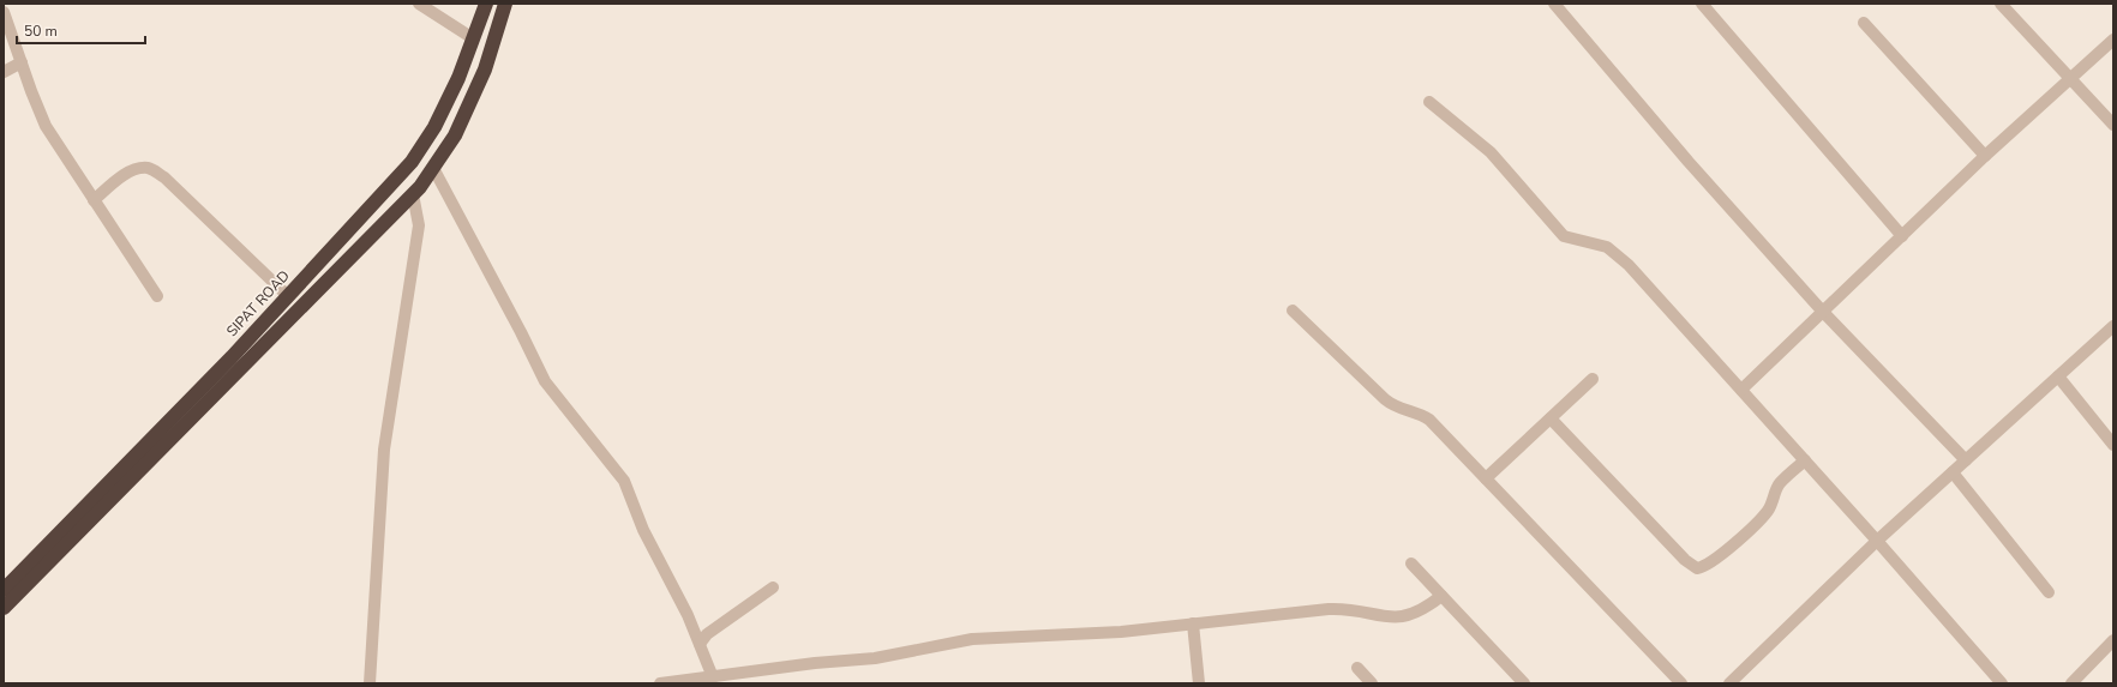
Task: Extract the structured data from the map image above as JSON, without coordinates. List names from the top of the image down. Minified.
{"streets":{"highway":["SIPAT ROAD"]},"scale_bar":"50 m"}
